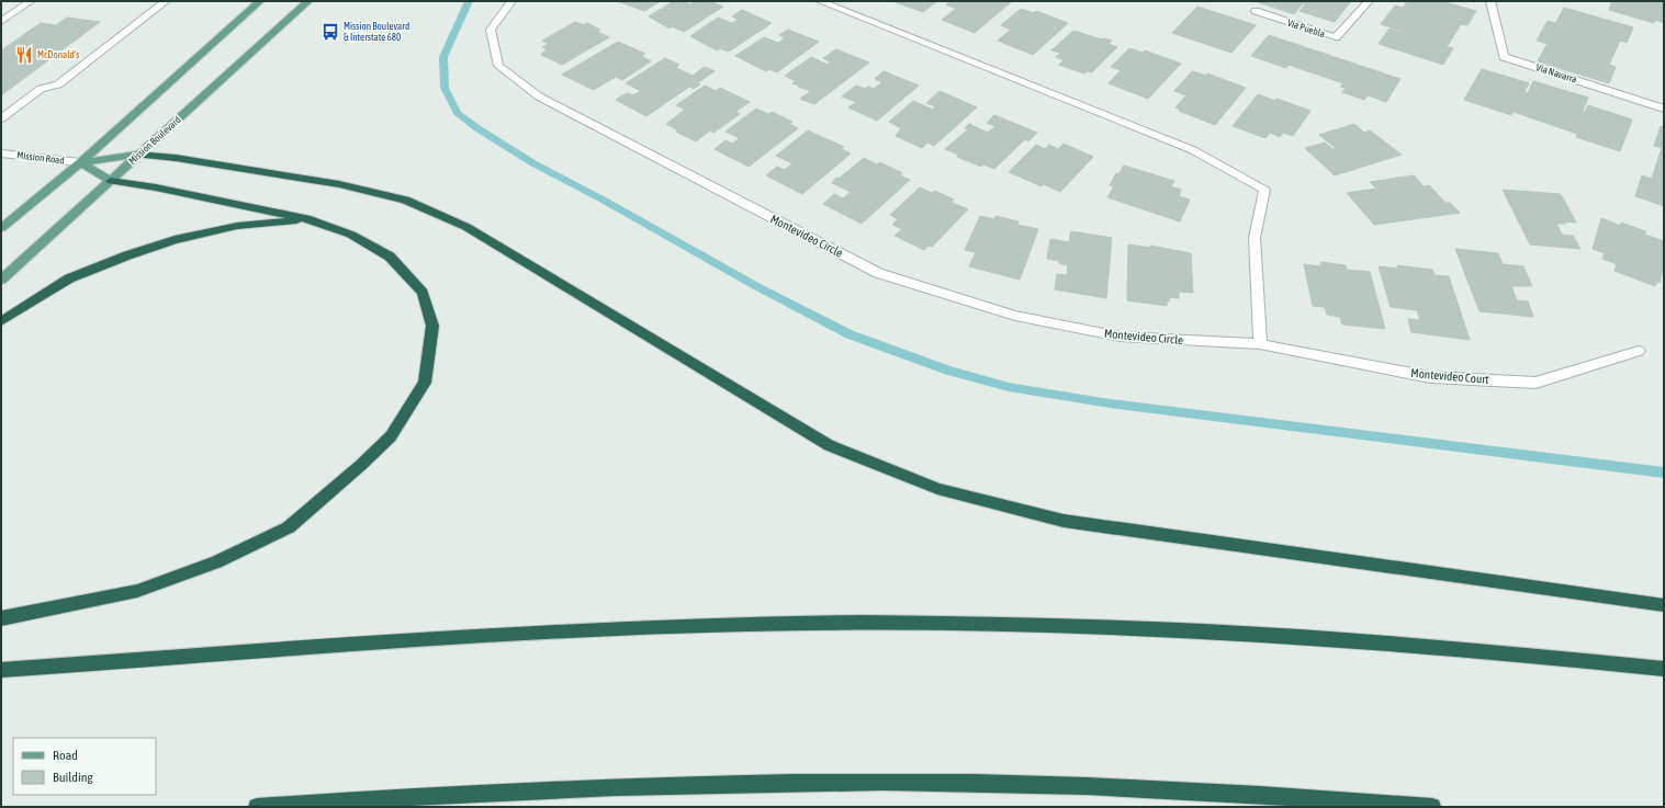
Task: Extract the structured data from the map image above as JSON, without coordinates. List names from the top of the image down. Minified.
{"streets":{"main road":["Mission Boulevard","Mission Road"],"street":["Via Puebla","Via Navarra","Montevideo Circle","Montevideo Court"]},"crossings":[["Mission Boulevard","Mission Road"],["Montevideo Circle","Montevideo Court"]],"places":{"bus stop":["Mission Boulevard & Interstate 680"],"restaurant":["McDonald's"]},"legend":["Road","Building"]}
